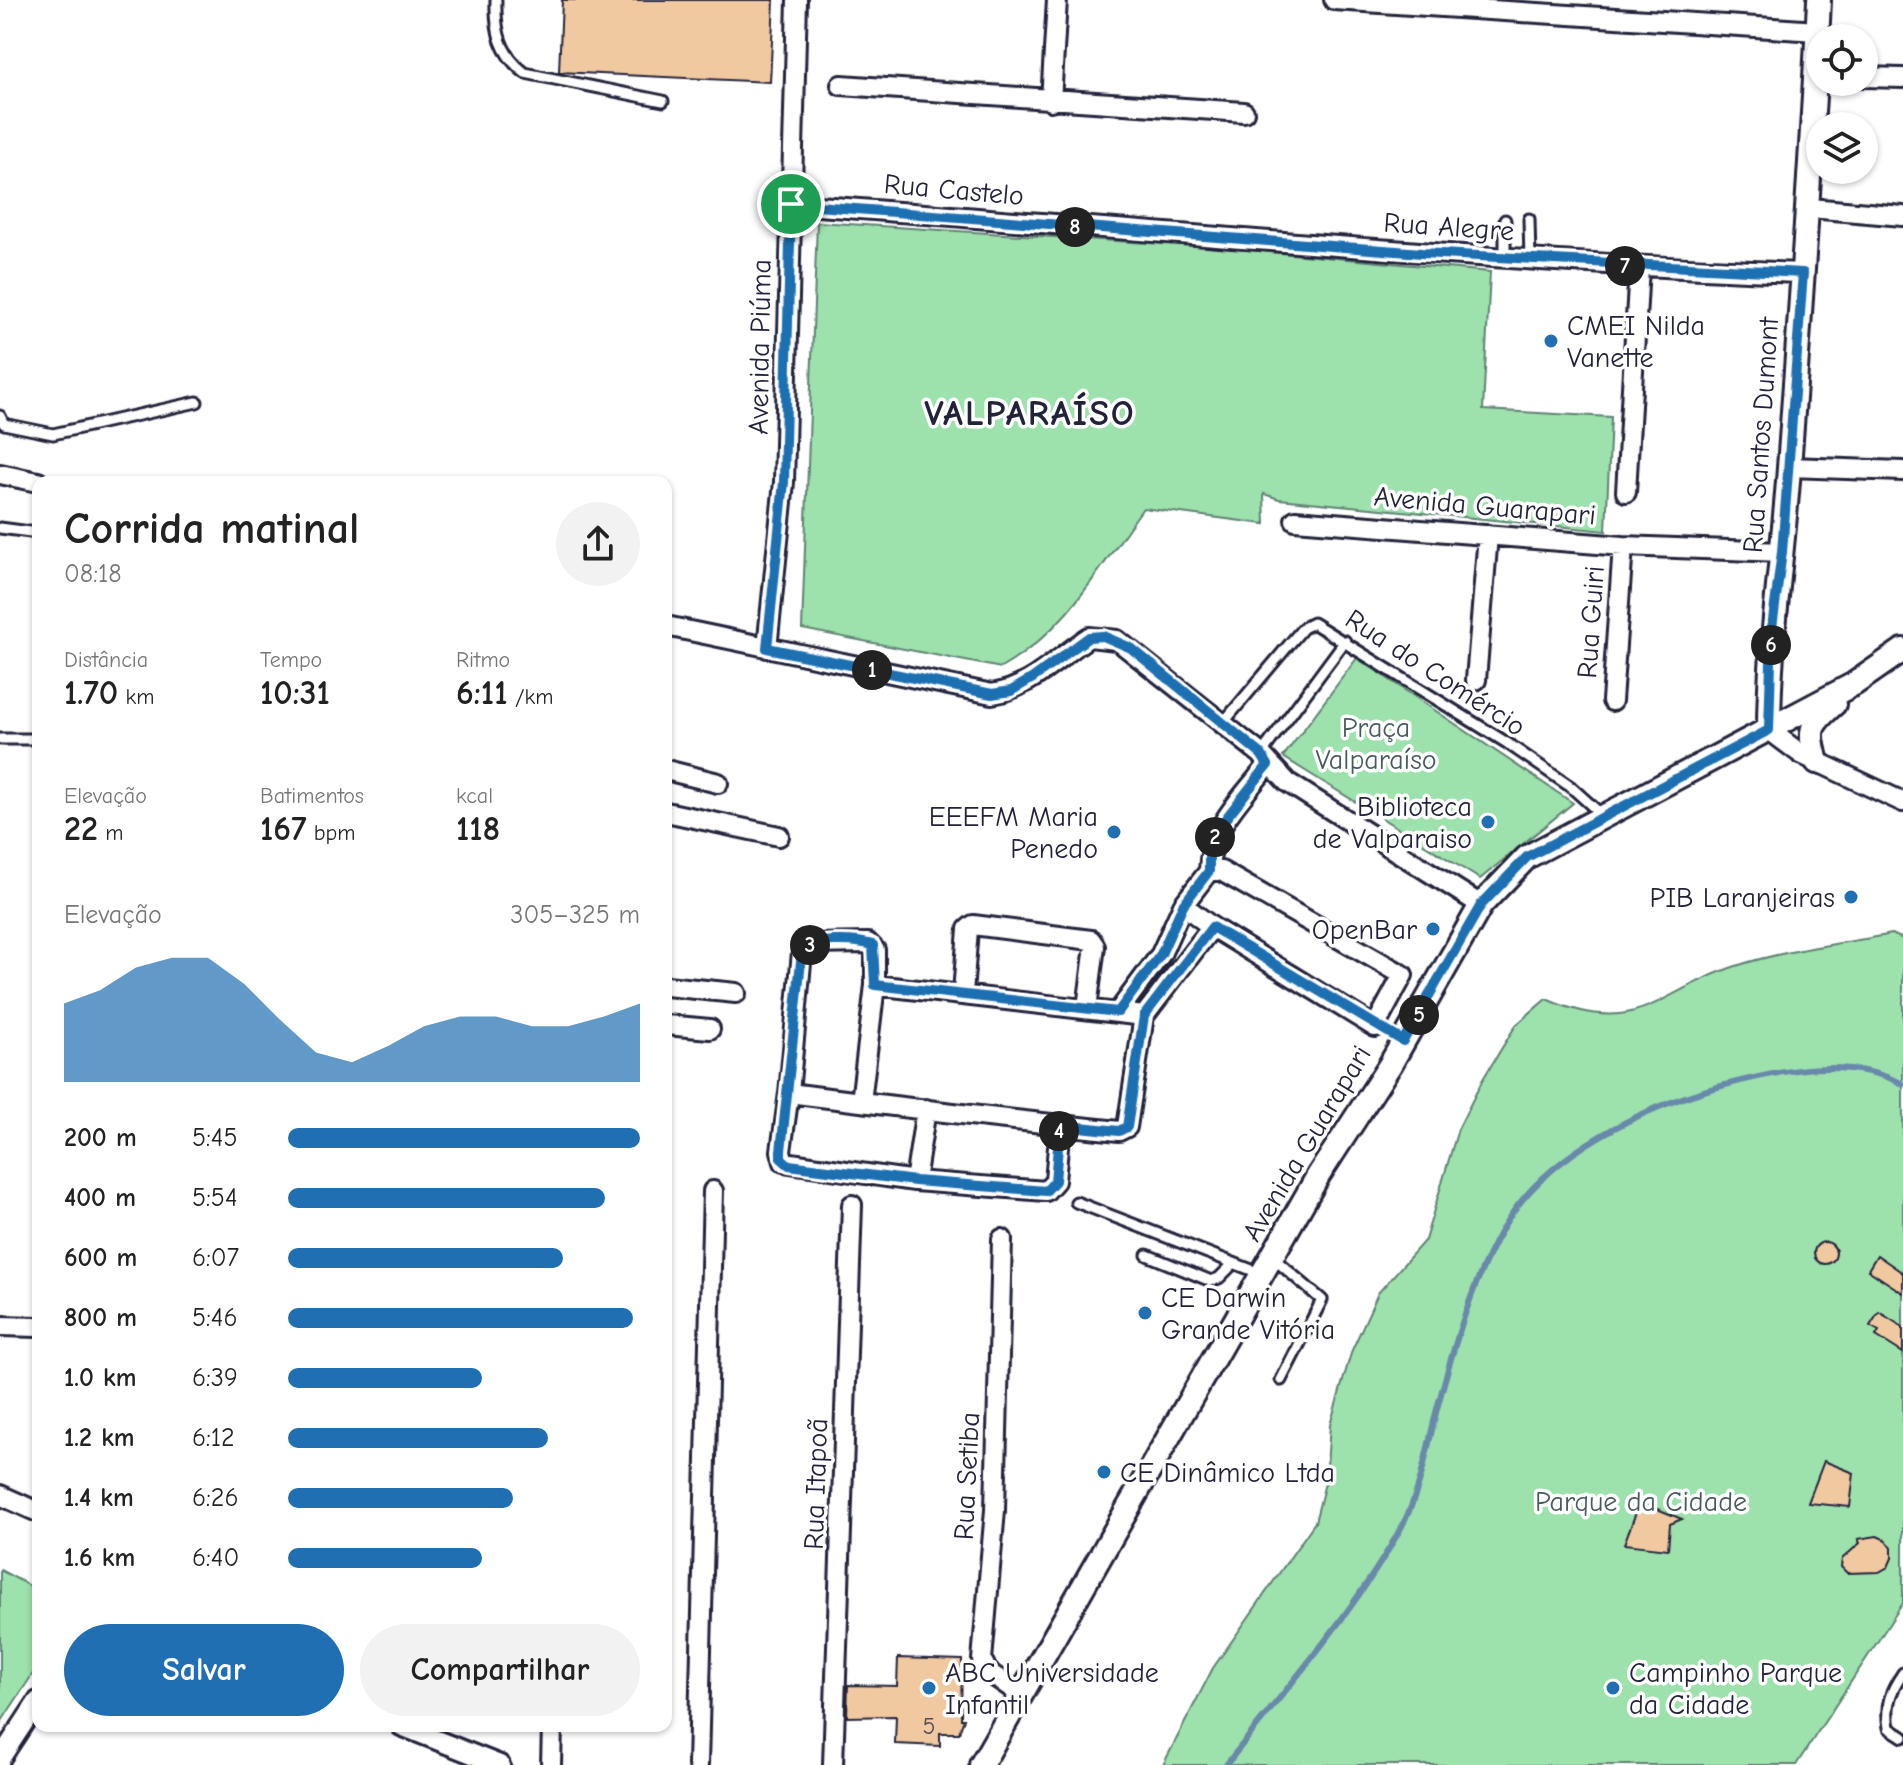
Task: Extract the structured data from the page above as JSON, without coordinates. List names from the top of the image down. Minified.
{"streets":{"street":["Rua Castelo","Rua Alegre","Avenida Piúma","Rua Santos Dumont","Avenida Guarapari","Rua Guiri","Rua Setiba","Rua Itapoã"],"lane":["Rua do Comércio"]},"crossings":[["Rua Castelo","Rua Alegre"],["Rua Castelo","Avenida Piúma"],["Rua Alegre","Rua Santos Dumont"],["Rua Santos Dumont","Avenida Guarapari"],["Avenida Guarapari","Rua Guiri"],["Avenida Guarapari","Rua do Comércio"],["Avenida Guarapari","Rua Setiba"]],"districts":["VALPARAÍSO"],"parks":["Praça Valparaíso","Parque da Cidade"],"places":["CMEI Nilda Vanette","Biblioteca de Valparaiso","EEEFM Maria Penedo","PIB Laranjeiras","OpenBar","CE Darwin Grande Vitória","CE Dinâmico Ltda","ABC Universidade Infantil","Campinho Parque da Cidade"],"house_numbers":["5"],"page":{"pins":["8","7","6","1","2","3","5","4"],"heading":["Corrida matinal","08:18"],"stats":[["Distância","1.70 km"],["Tempo","10:31"],["Ritmo","6:11 /km"],["Elevação","22 m"],["Batimentos","167 bpm"],["kcal","118"]],"chart":["Elevação","305–325 m"],"list":[{"name":"200 m","note":"5:45"},{"name":"400 m","note":"5:54"},{"name":"600 m","note":"6:07"},{"name":"800 m","note":"5:46"},{"name":"1.0 km","note":"6:39"},{"name":"1.2 km","note":"6:12"},{"name":"1.4 km","note":"6:26"},{"name":"1.6 km","note":"6:40"}],"buttons":["Salvar","Compartilhar"]}}
